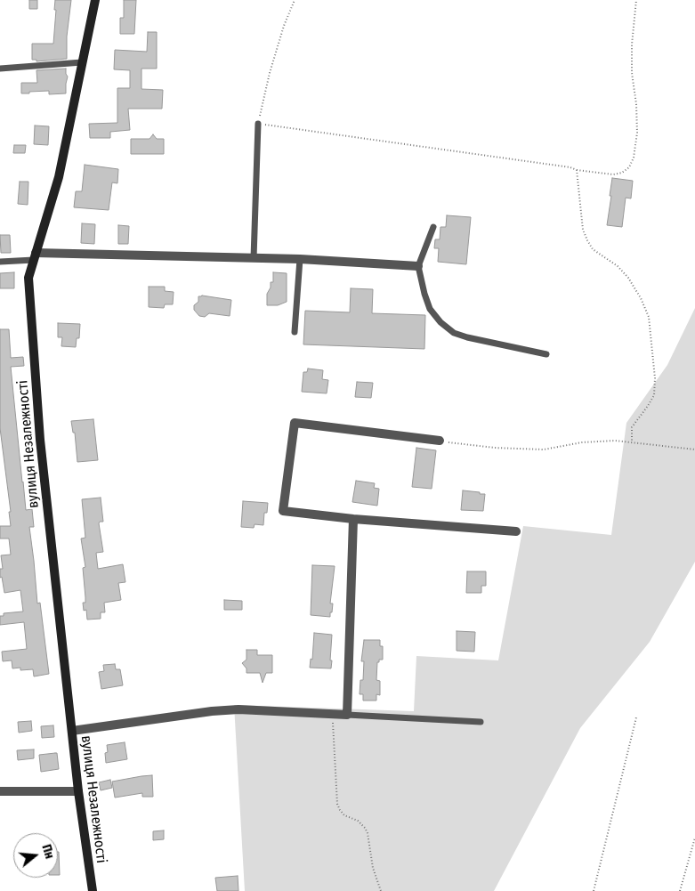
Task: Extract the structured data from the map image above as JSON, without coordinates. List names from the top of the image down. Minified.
{"streets":{"street":["вулиця Незалежності"]},"north":"right"}
